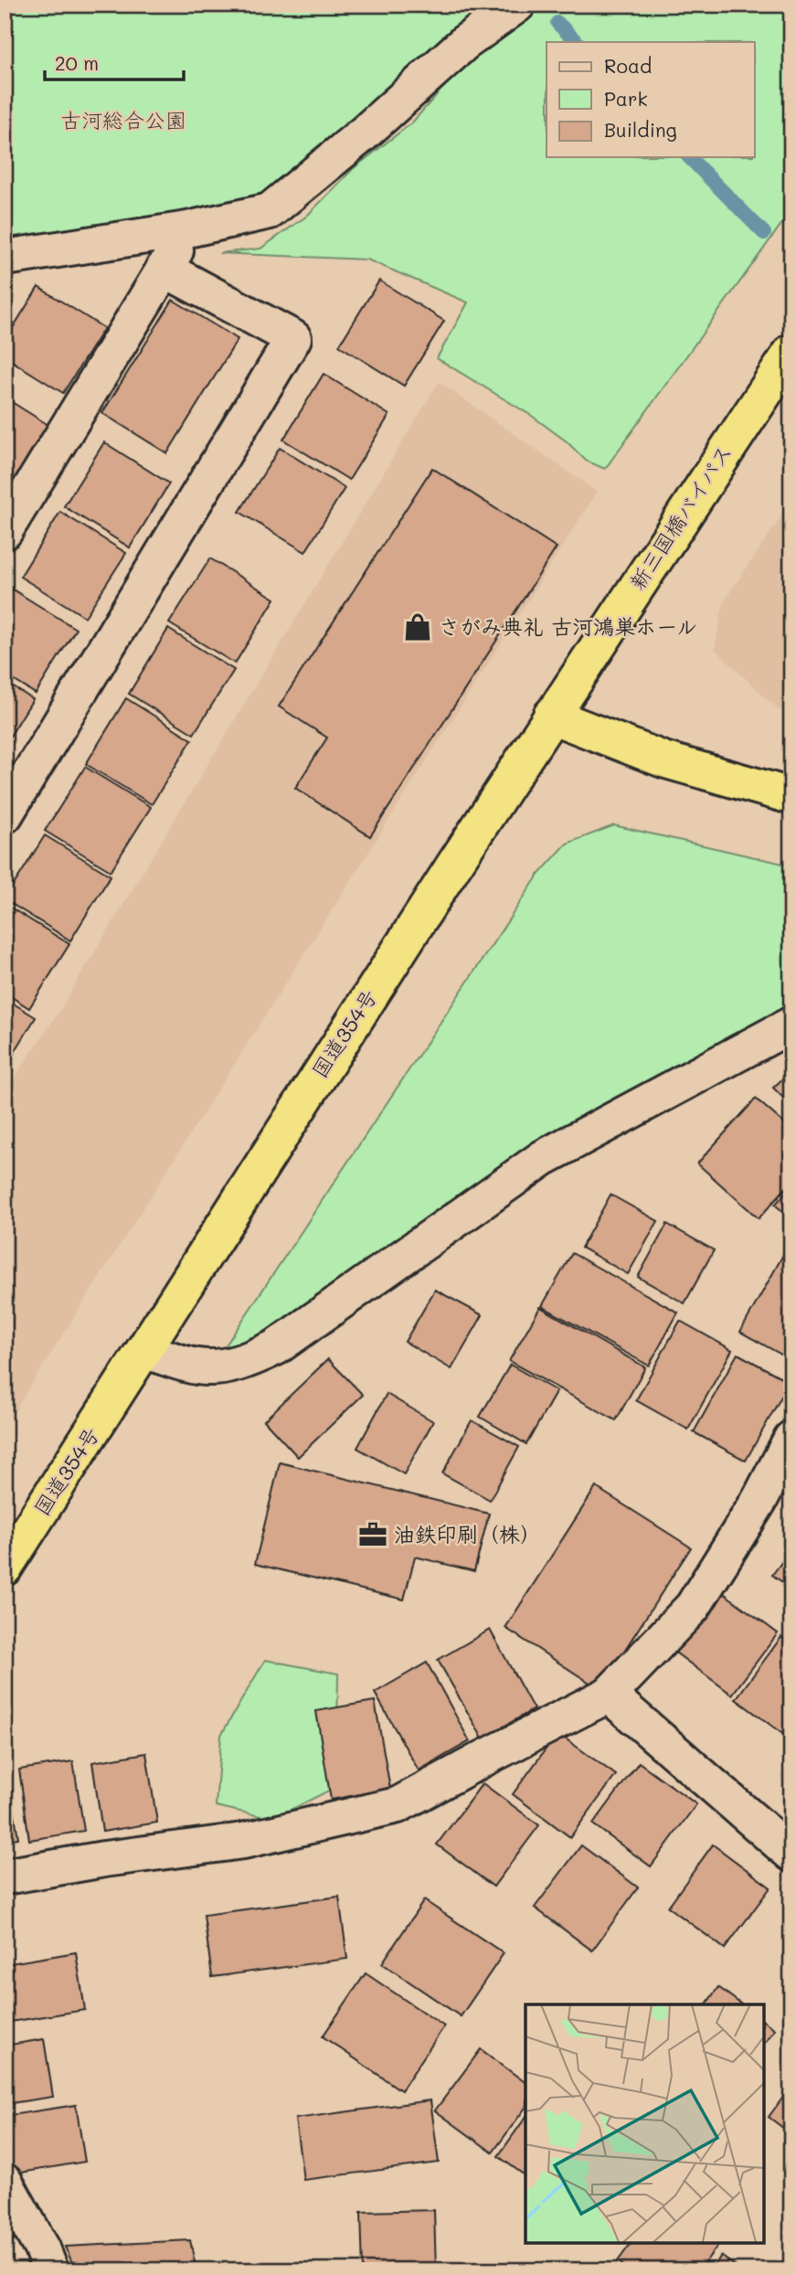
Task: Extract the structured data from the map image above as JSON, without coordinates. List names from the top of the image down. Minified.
{"streets":{"highway":["新三国橋バイパス","国道354号"]},"crossings":[["新三国橋バイパス","国道354号"]],"parks":["古河総合公園"],"places":{"shop":["さがみ典礼 古河鴻巣ホール"],"office":["油鉄印刷（株）"]},"legend":["Road","Park","Building"],"scale_bar":"20 m"}
